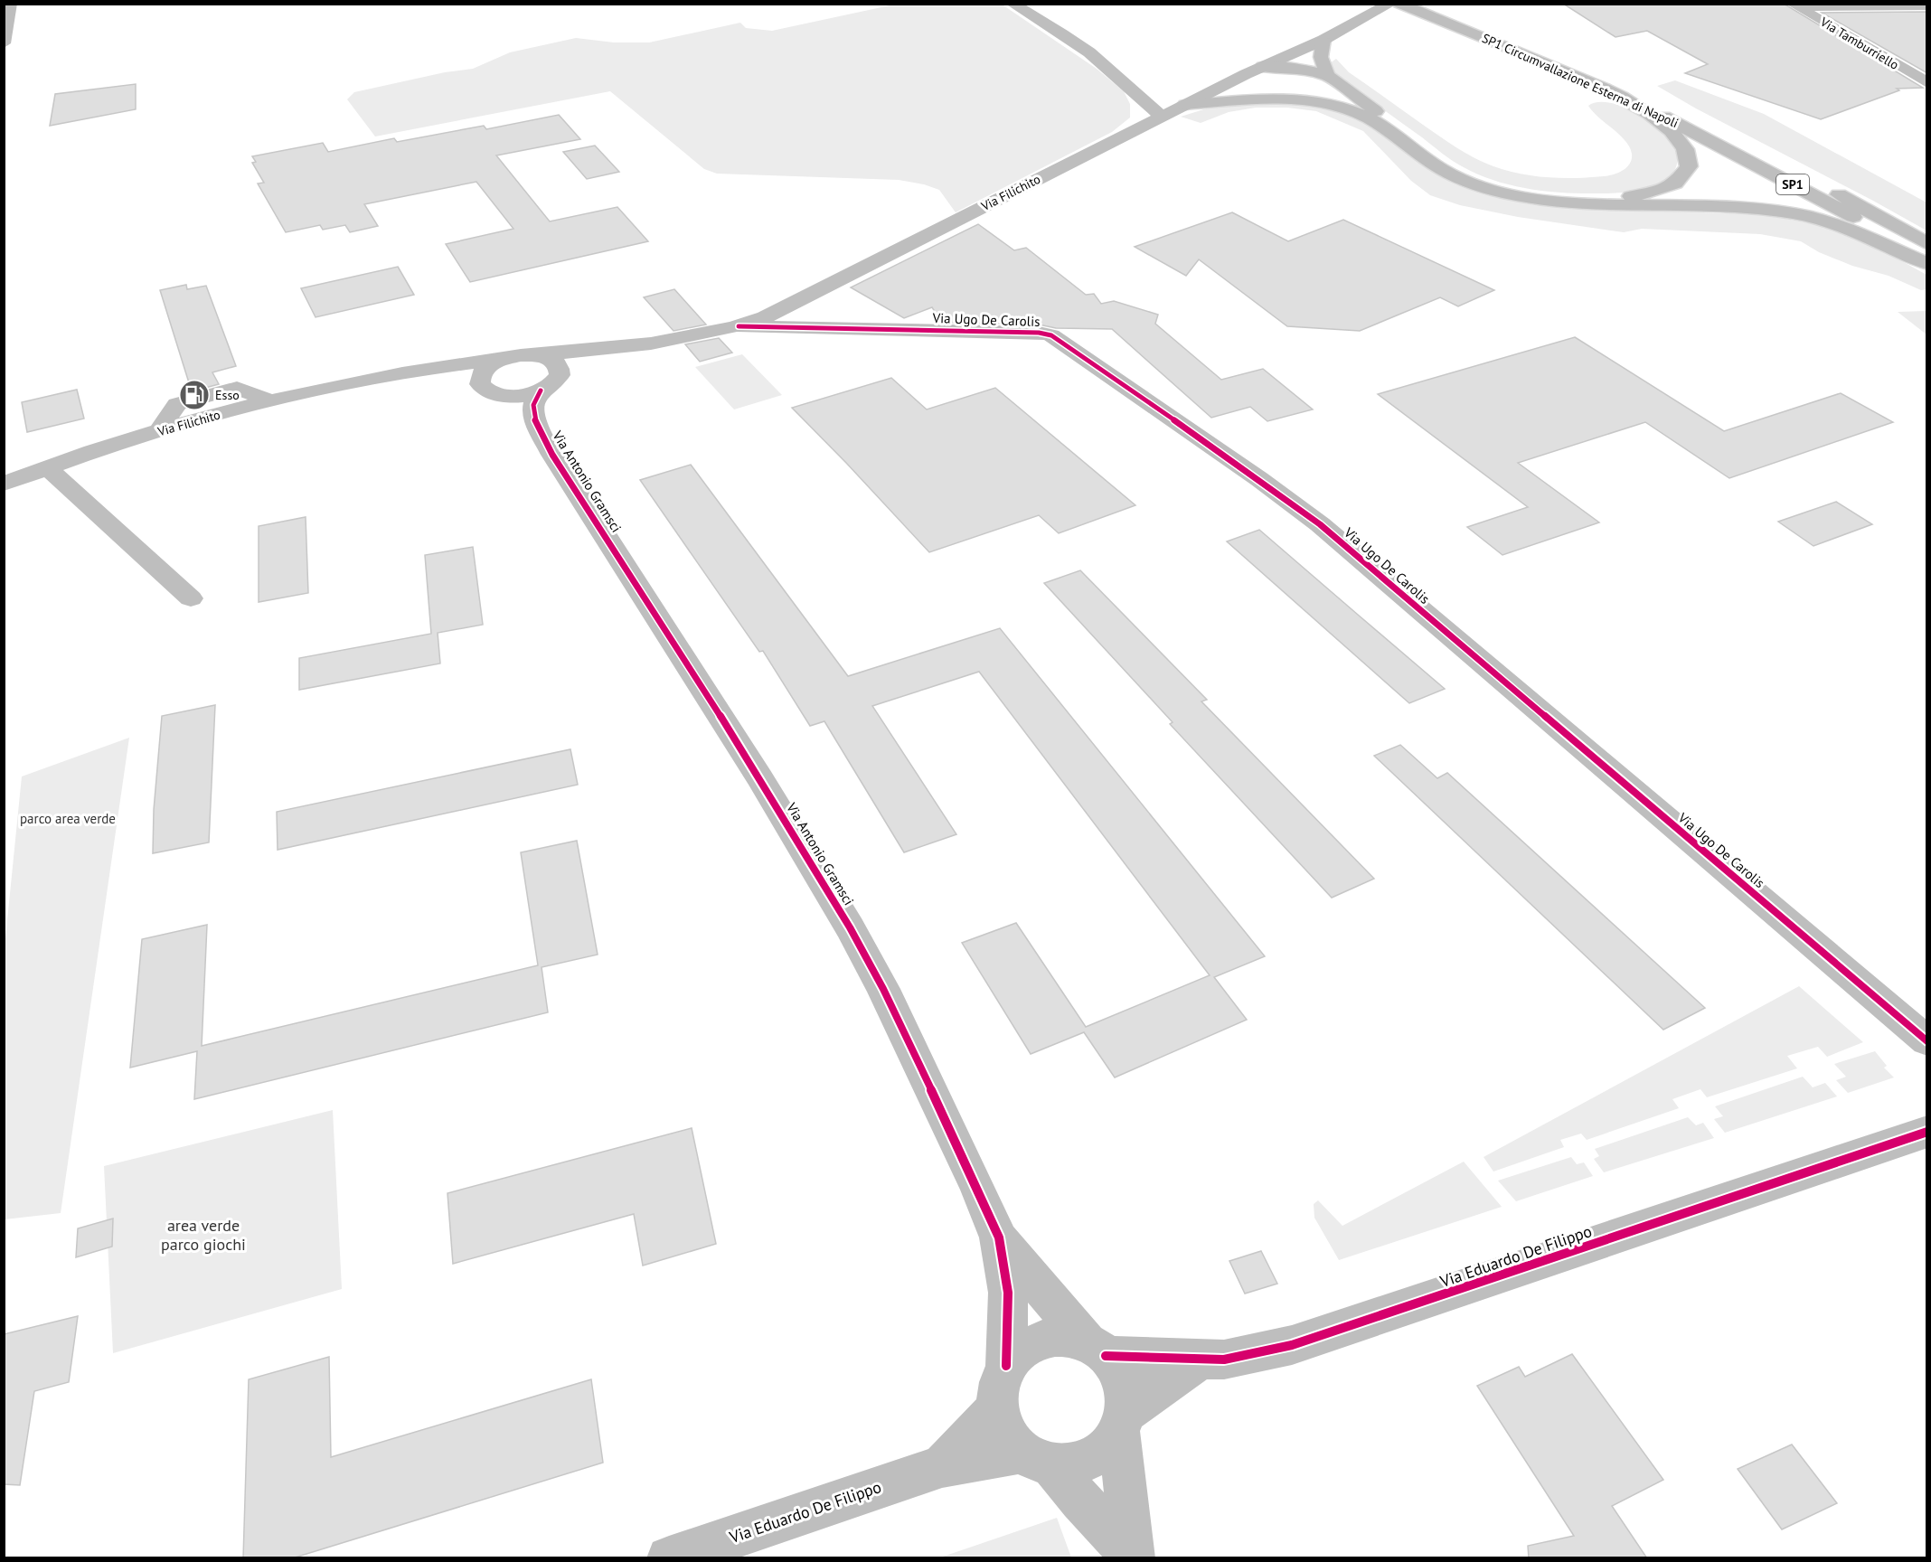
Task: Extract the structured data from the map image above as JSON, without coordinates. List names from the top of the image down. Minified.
{"streets":{"main road":["Via Tamburriello","SP1 Circumvallazione Esterna di Napoli","SP1","Via Filichito","Via Ugo De Carolis","Via Antonio Gramsci","Via Eduardo De Filippo"]},"crossings":[["Via Filichito","Via Ugo De Carolis"],["Via Filichito","Via Antonio Gramsci"],["Via Antonio Gramsci","Via Eduardo De Filippo"]],"parks":["parco area verde","area verde parco giochi"],"places":{"fuel station":["Esso"]}}
